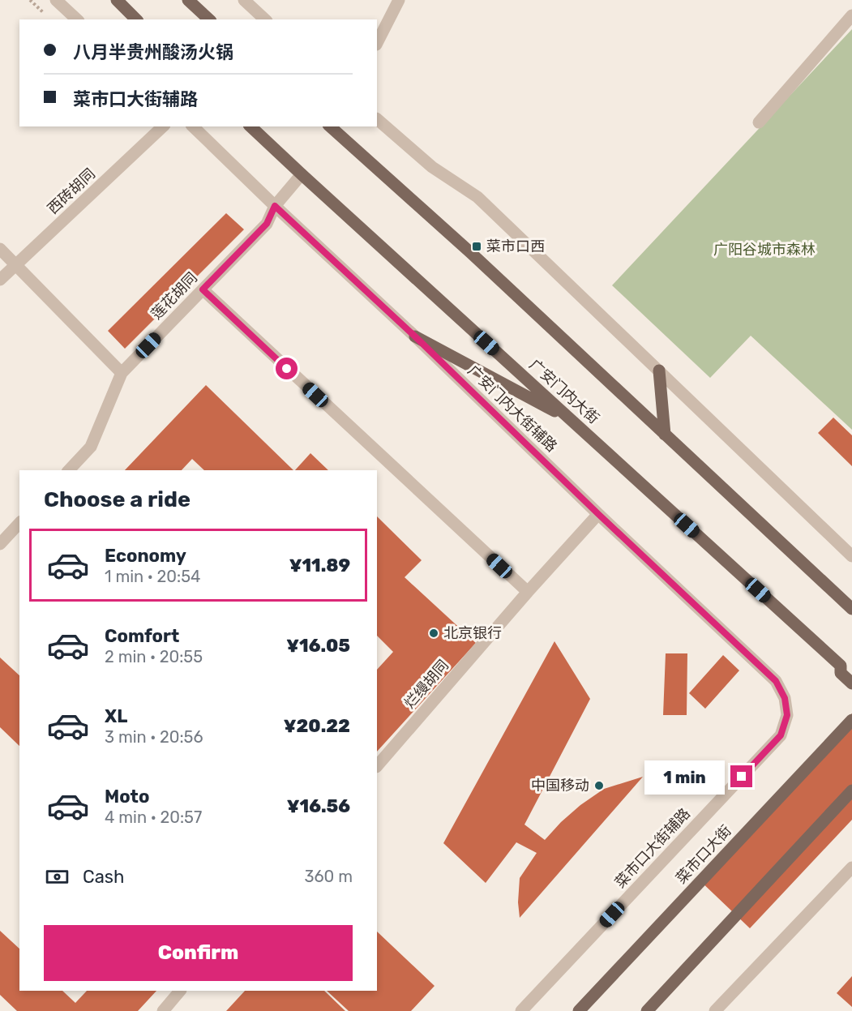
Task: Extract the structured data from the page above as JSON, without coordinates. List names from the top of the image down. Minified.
{"streets":{"main road":["广安门内大街","菜市口大街"],"street":["西砖胡同","莲花胡同","广安门内大街辅路","烂缦胡同","菜市口大街辅路"]},"crossings":[["莲花胡同","广安门内大街"],["莲花胡同","广安门内大街辅路"],["广安门内大街辅路","烂缦胡同"],["广安门内大街辅路","菜市口大街辅路"]],"parks":["广阳谷城市森林"],"places":{"transit":["菜市口西"],"other":["北京银行","中国移动"]},"page":{"banner":["八月半贵州酸汤火锅","菜市口大街辅路"],"heading":"Choose a ride","list":[{"name":"Economy","note":"1 min · 20:54","value":"¥11.89"},{"name":"Comfort","note":"2 min · 20:55","value":"¥16.05"},{"name":"XL","note":"3 min · 20:56","value":"¥20.22"},{"name":"Moto","note":"4 min · 20:57","value":"¥16.56"}],"bubble":"1 min","pay":["Cash","360 m"],"buttons":"Confirm"}}
